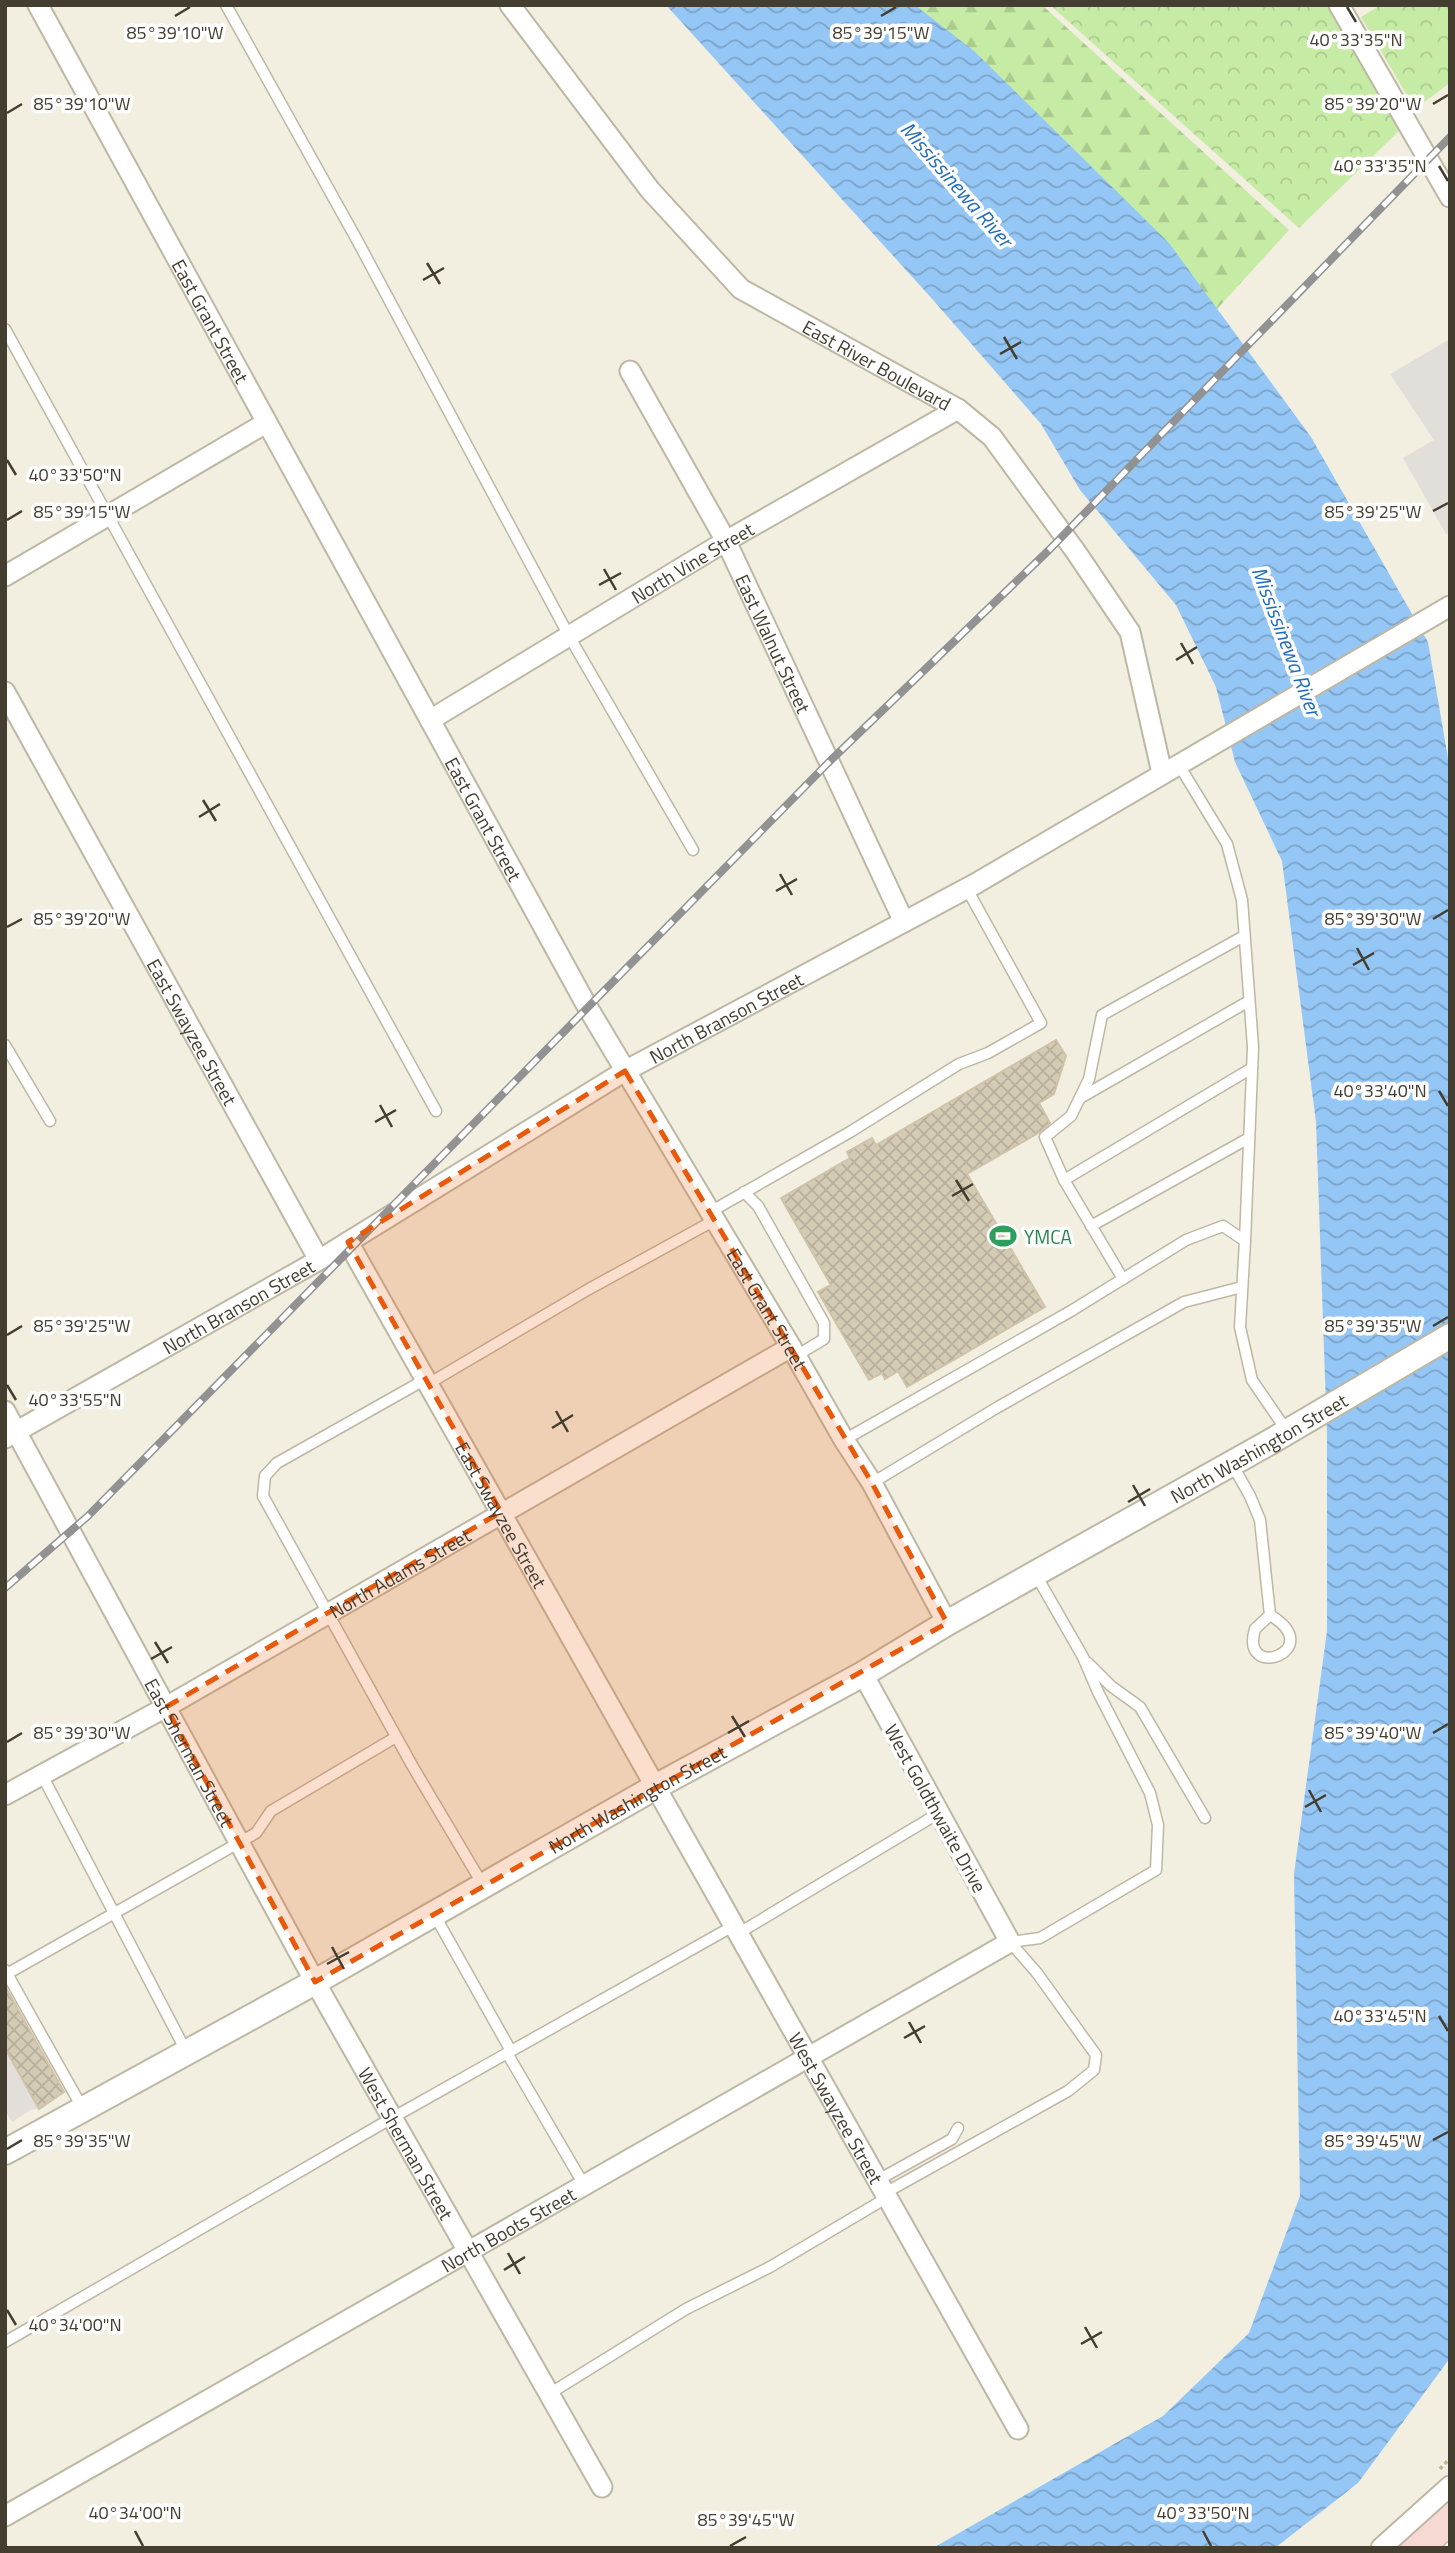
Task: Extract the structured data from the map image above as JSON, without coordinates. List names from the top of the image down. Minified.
{"streets":{"street":["East Grant Street","East River Boulevard","North Vine Street","East Walnut Street","North Branson Street","East Swayzee Street","North Washington Street","North Adams Street","East Sherman Street","West Goldthwaite Drive","West Swayzee Street","West Sherman Street","North Boots Street"]},"crossings":[["East Grant Street","North Vine Street"],["East Grant Street","North Branson Street"],["East Grant Street","North Washington Street"],["East Grant Street","North Adams Street"],["East River Boulevard","North Vine Street"],["East River Boulevard","North Branson Street"],["North Vine Street","East Walnut Street"],["East Walnut Street","North Branson Street"],["North Branson Street","East Swayzee Street"],["North Branson Street","East Sherman Street"],["East Swayzee Street","North Washington Street"],["East Swayzee Street","North Adams Street"],["East Swayzee Street","West Swayzee Street"],["North Washington Street","East Sherman Street"],["North Washington Street","West Goldthwaite Drive"],["North Washington Street","West Swayzee Street"],["North Washington Street","West Sherman Street"],["North Adams Street","East Sherman Street"],["East Sherman Street","West Sherman Street"],["West Goldthwaite Drive","North Boots Street"],["West Swayzee Street","North Boots Street"],["West Sherman Street","North Boots Street"]],"water":["Mississinewa River"],"places":{"sports":["YMCA"]},"coordinates":["85°39'15\"W","85°39'10\"W","40°33'35\"N","85°39'20\"W","40°33'50\"N","85°39'25\"W","85°39'30\"W","40°33'40\"N","85°39'35\"W","40°33'55\"N","85°39'40\"W","40°33'45\"N","85°39'45\"W","40°34'00\"N"]}
